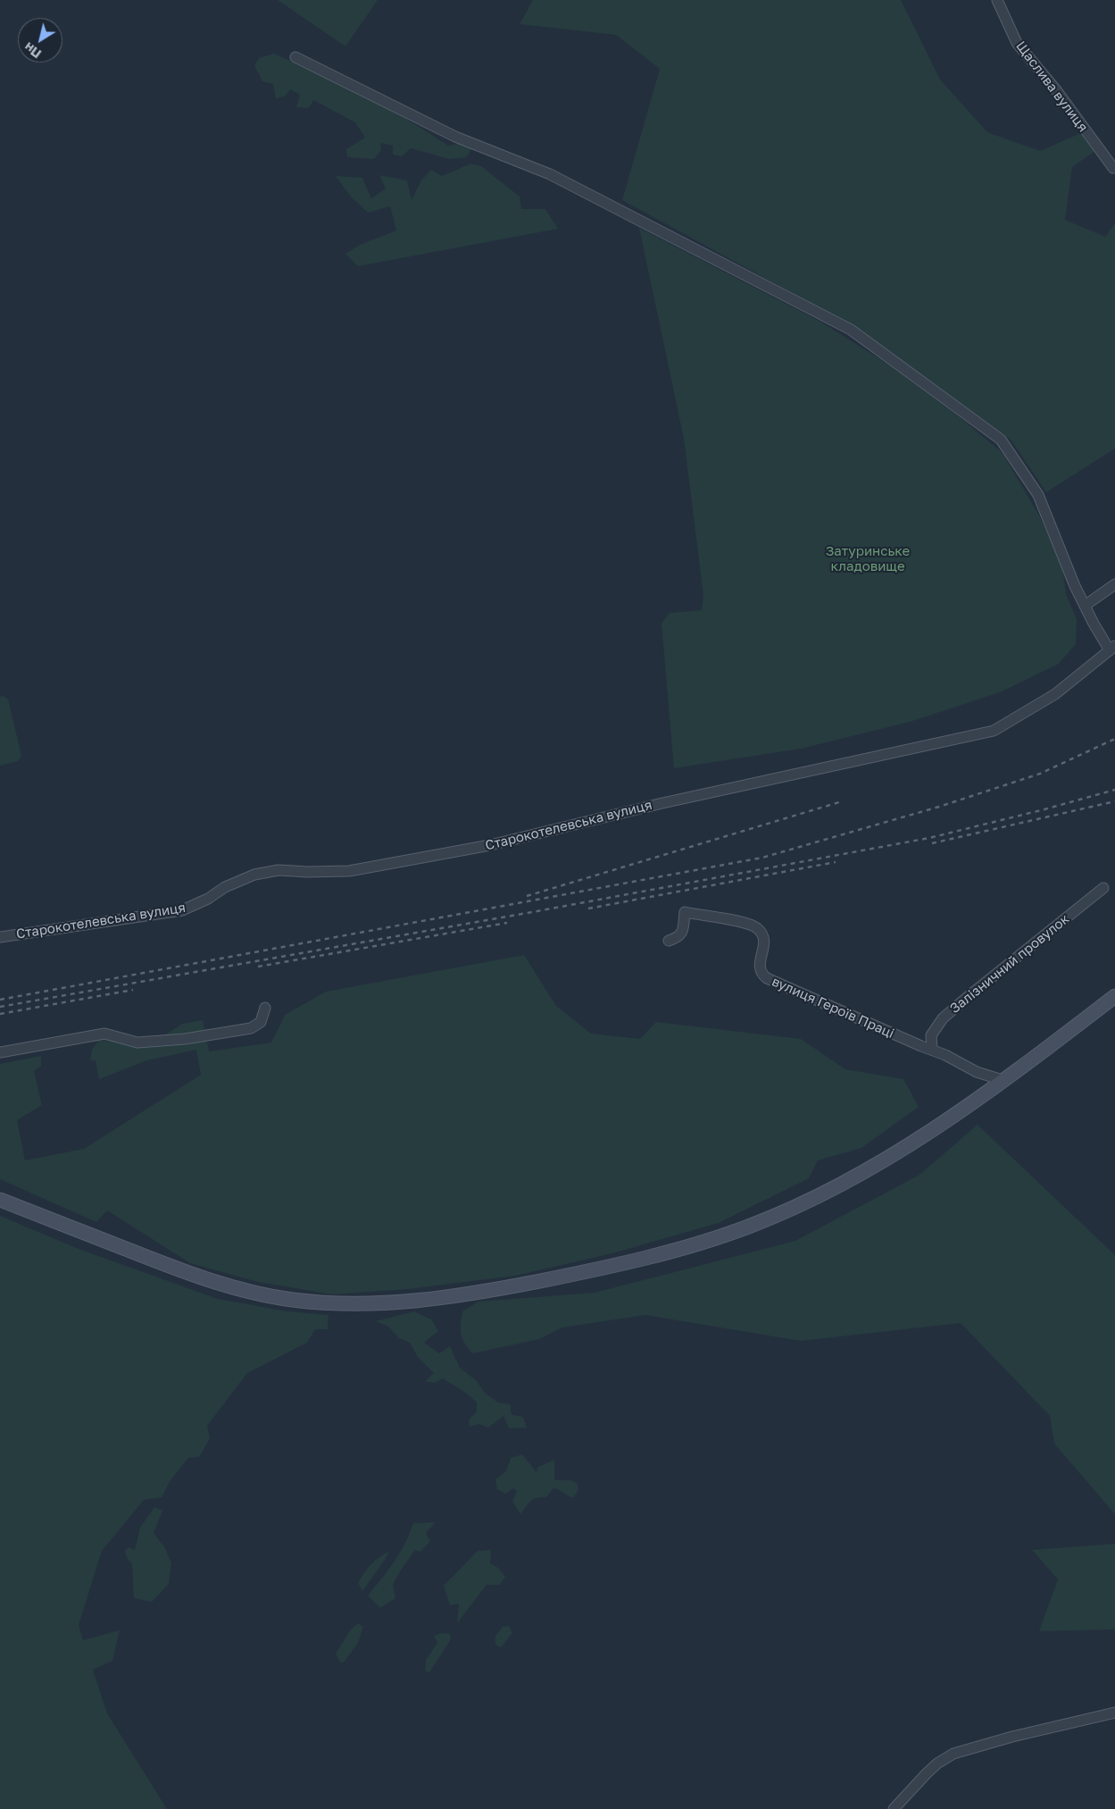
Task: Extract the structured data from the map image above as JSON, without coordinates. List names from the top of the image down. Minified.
{"streets":{"street":["Щаслива вулиця","Старокотелевська вулиця","Залізничний провулок","вулиця Героїв Праці"]},"crossings":[["Залізничний провулок","вулиця Героїв Праці"]],"parks":["Затуринське кладовище"],"north":"bottom left"}
